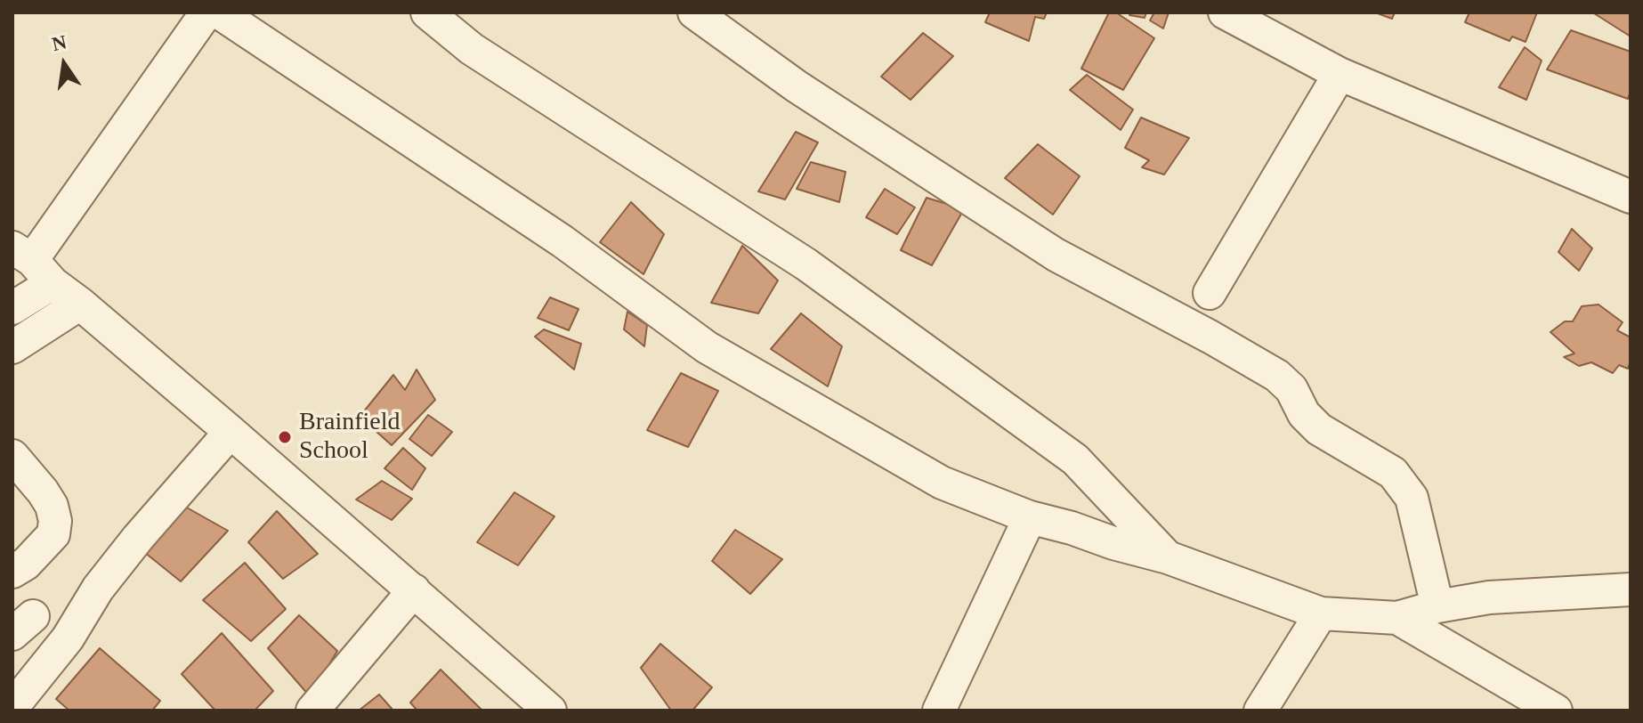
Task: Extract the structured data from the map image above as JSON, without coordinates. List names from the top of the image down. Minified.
{"places":["Brainfield School"],"north":"top"}
